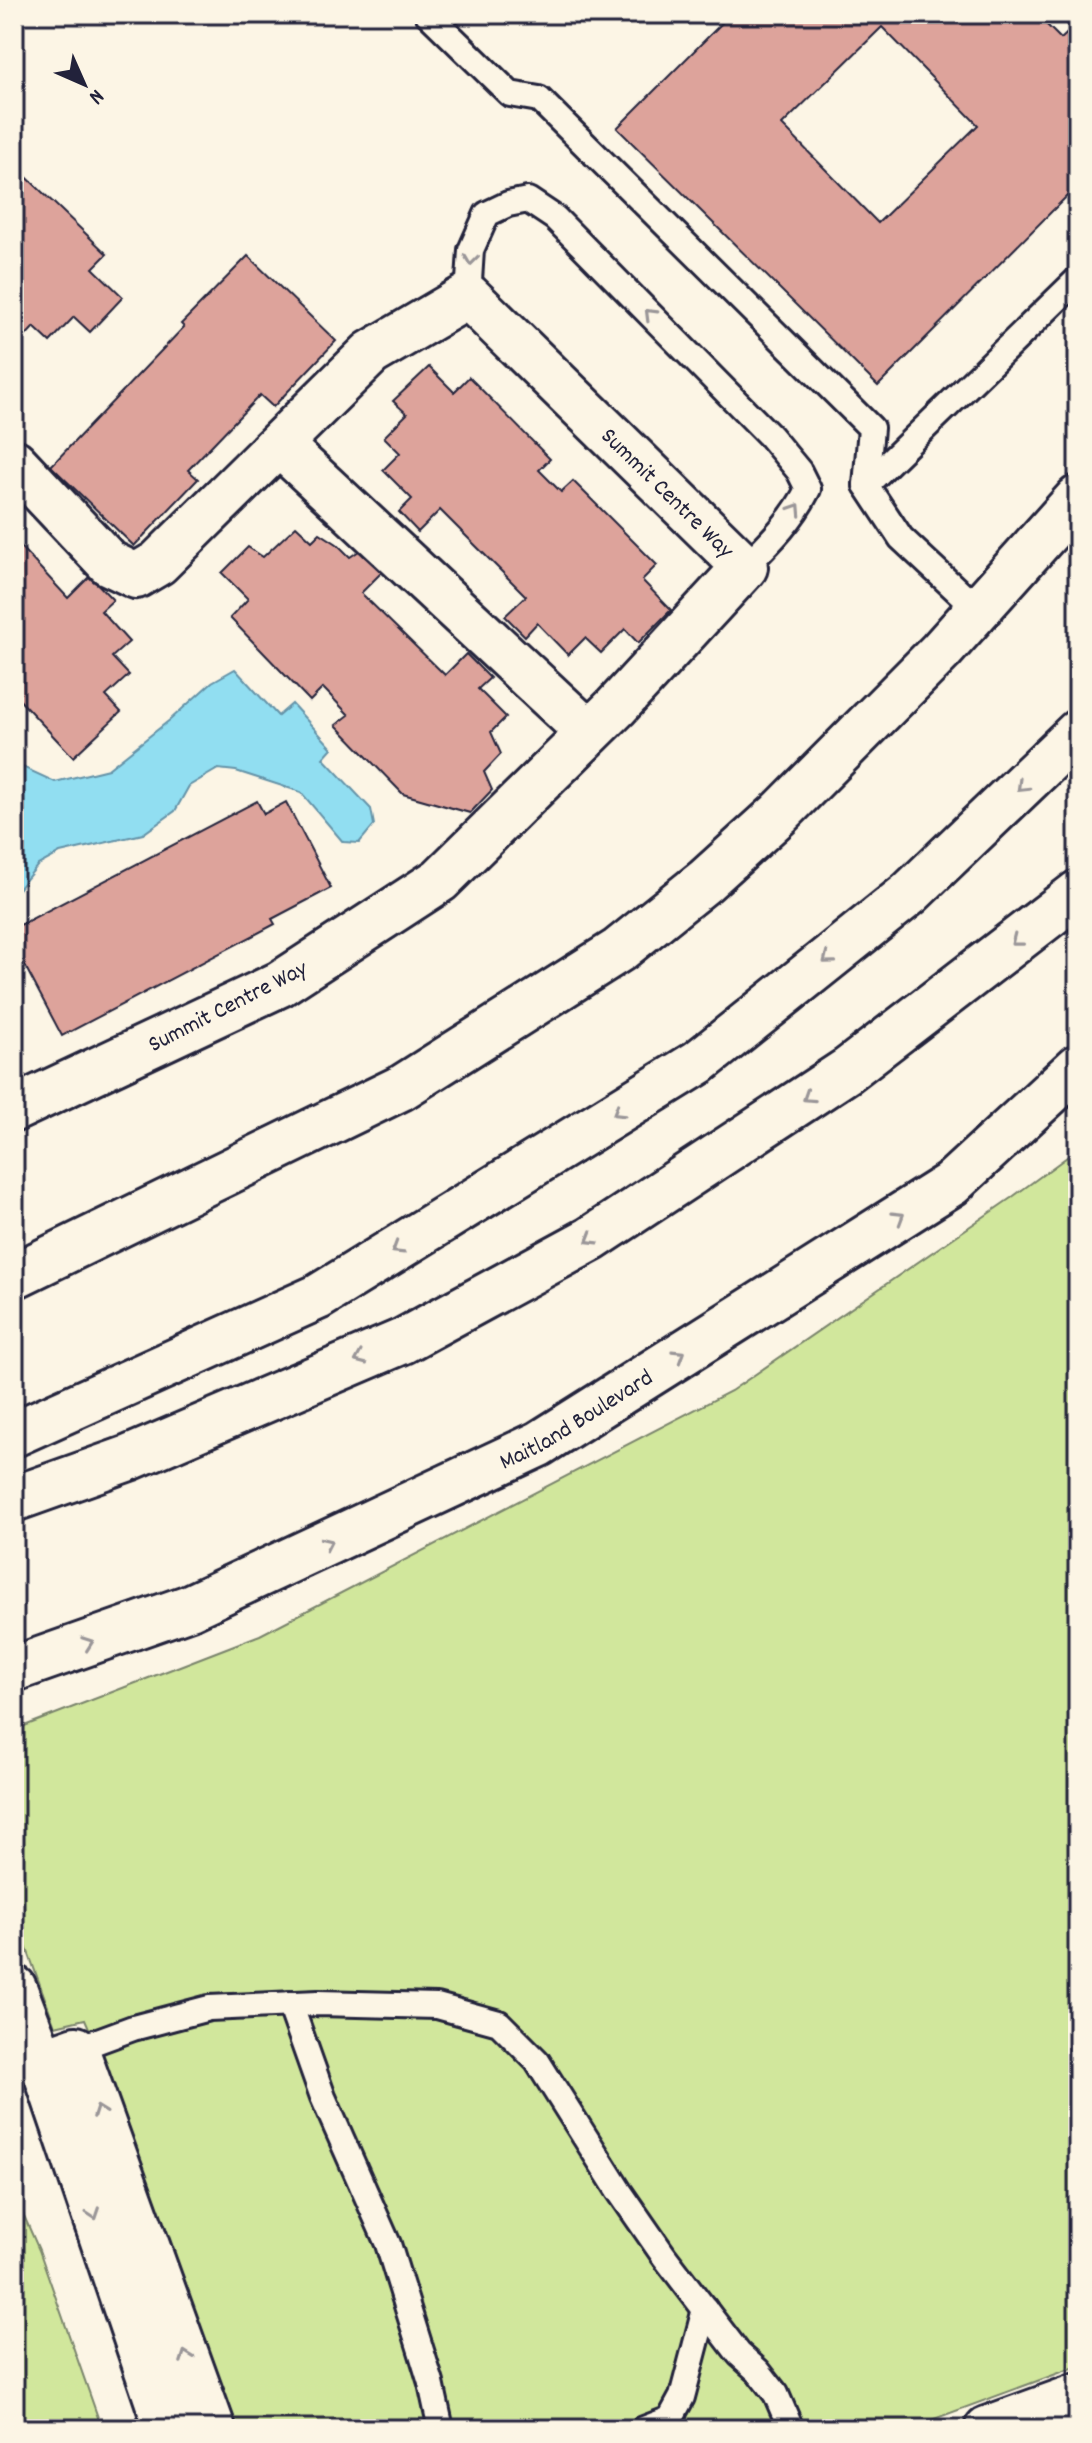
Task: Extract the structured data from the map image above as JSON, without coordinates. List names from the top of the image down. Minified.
{"streets":{"main road":["Summit Centre Way","Maitland Boulevard"]},"north":"bottom right"}
